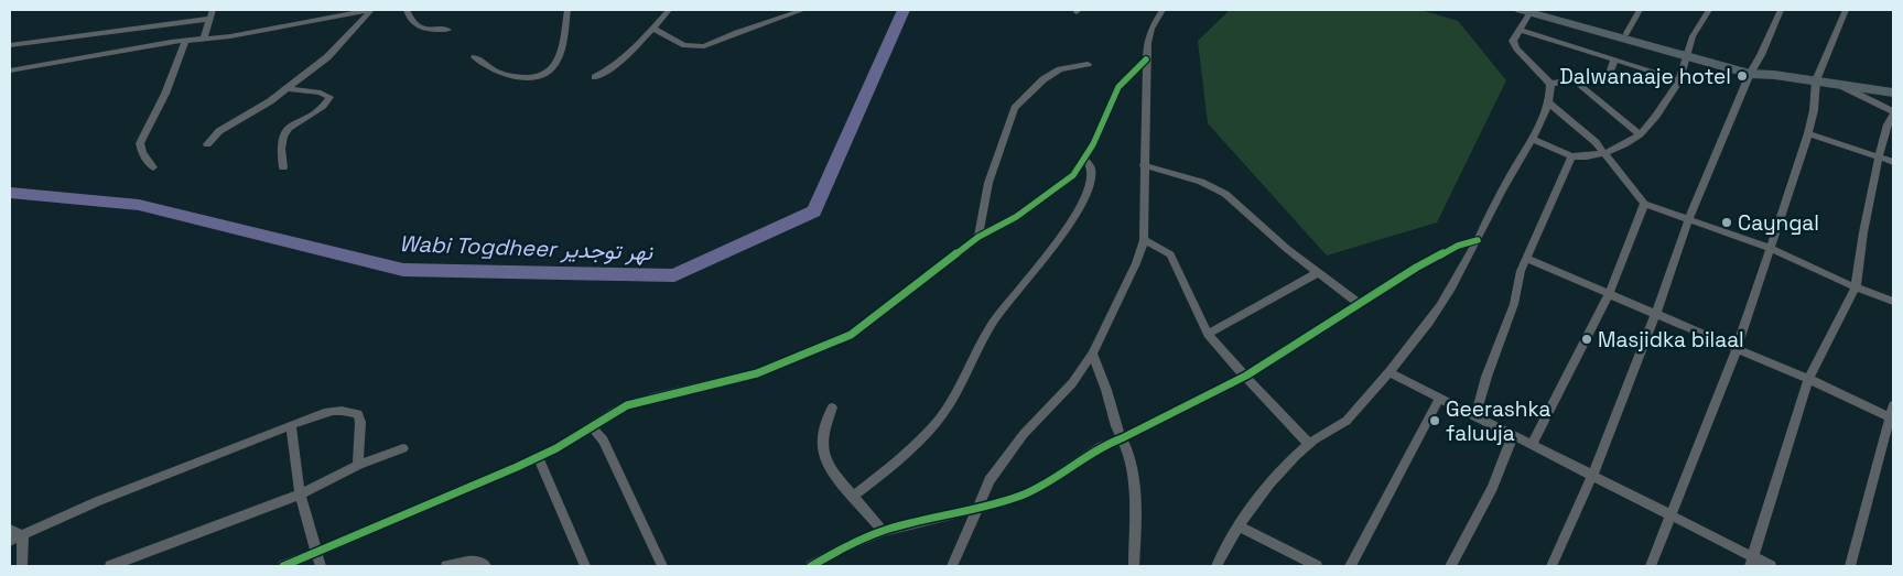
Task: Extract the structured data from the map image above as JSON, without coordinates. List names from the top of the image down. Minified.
{"water":["Wabi Togdheer نهر توجدير"],"places":["Dalwanaaje hotel","Cayngal","Masjidka bilaal","Geerashka faluuja"]}
